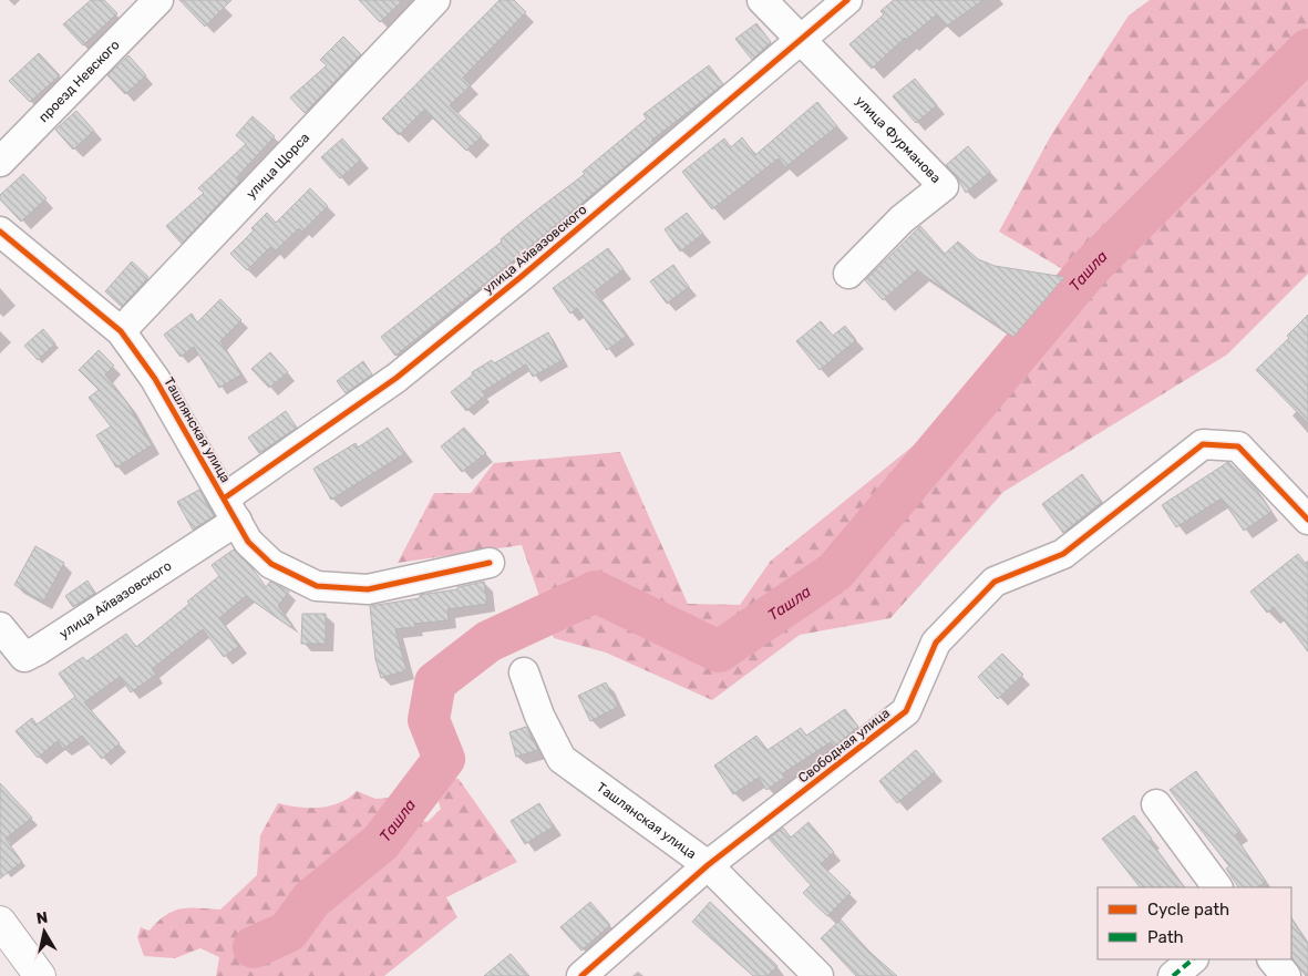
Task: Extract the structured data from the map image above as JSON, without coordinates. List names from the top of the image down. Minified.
{"streets":{"street":["проезд Невского","улица Фурманова","улица Щорса","улица Айвазовского","Ташлянская улица","Свободная улица"]},"crossings":[["улица Фурманова","улица Айвазовского"],["улица Щорса","Ташлянская улица"],["улица Айвазовского","Ташлянская улица"],["Ташлянская улица","Свободная улица"]],"water":["Ташла"],"legend":["Cycle path","Path"],"north":"top"}
